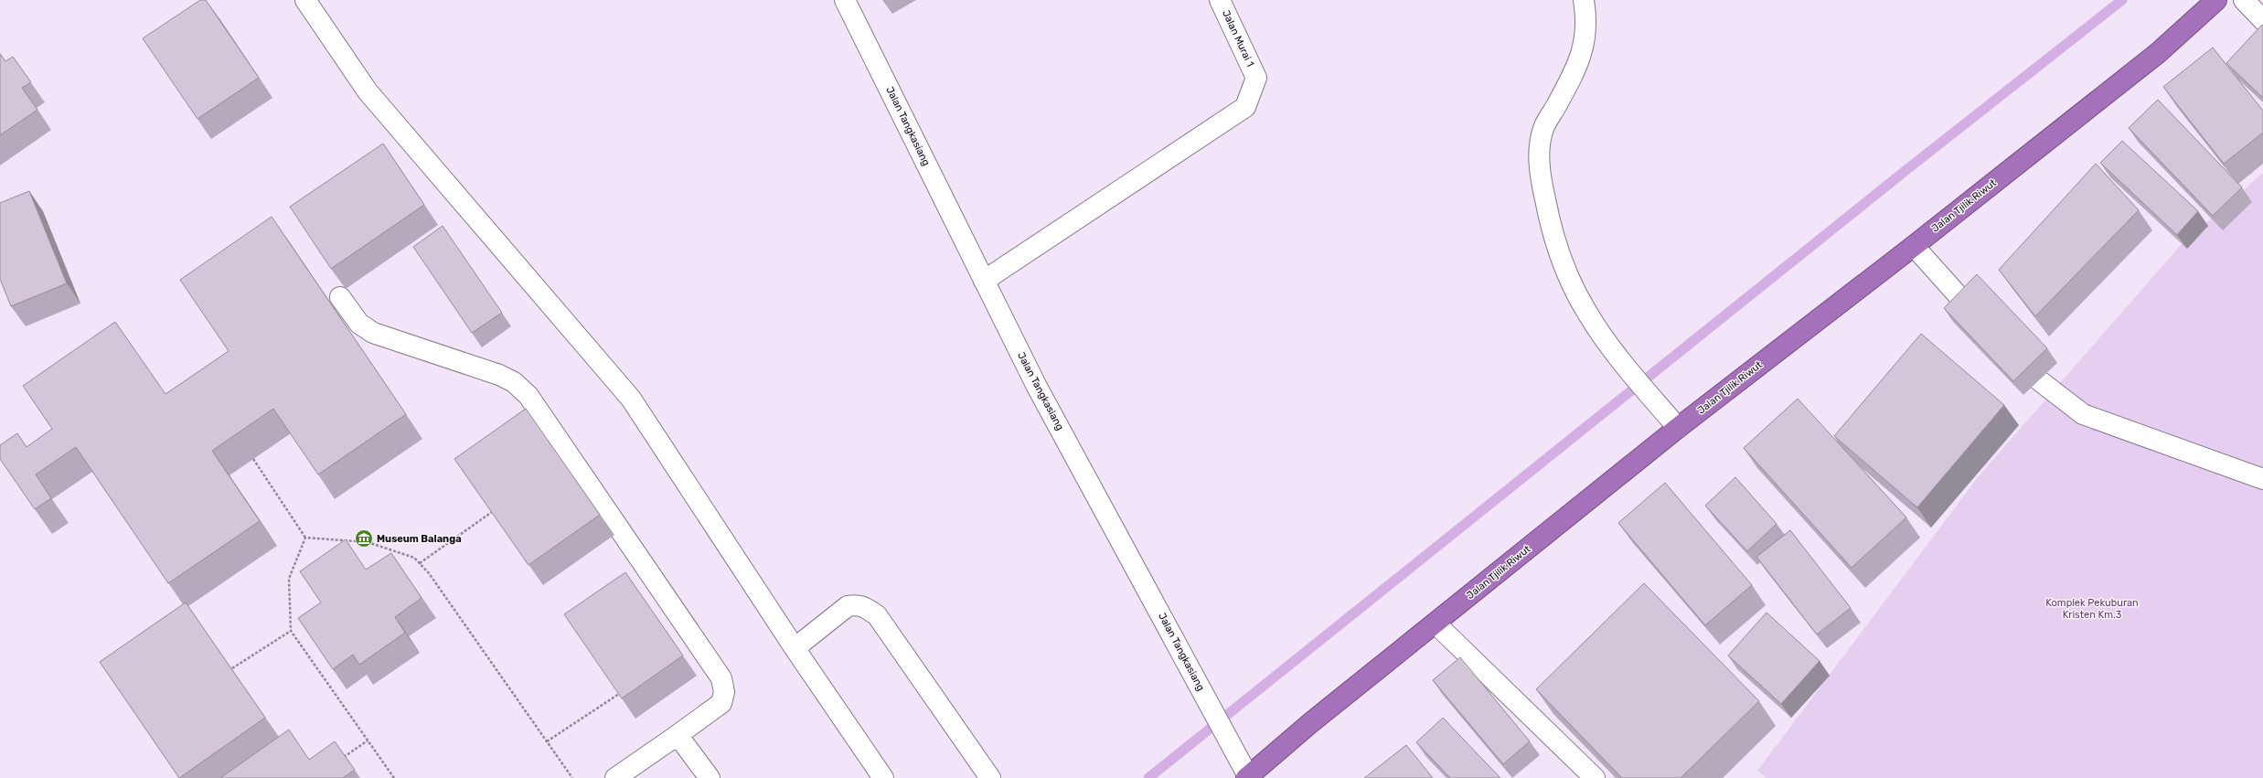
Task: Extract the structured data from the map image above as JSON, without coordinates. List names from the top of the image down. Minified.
{"streets":{"highway":["Jalan Tjilik Riwut"],"street":["Jalan Murai 1","Jalan Tangkasiang"]},"crossings":[["Jalan Murai 1","Jalan Tangkasiang"],["Jalan Tangkasiang","Jalan Tjilik Riwut"]],"parks":["Komplek Pekuburan Kristen Km.3"],"places":{"museum":["Museum Balanga"]}}
